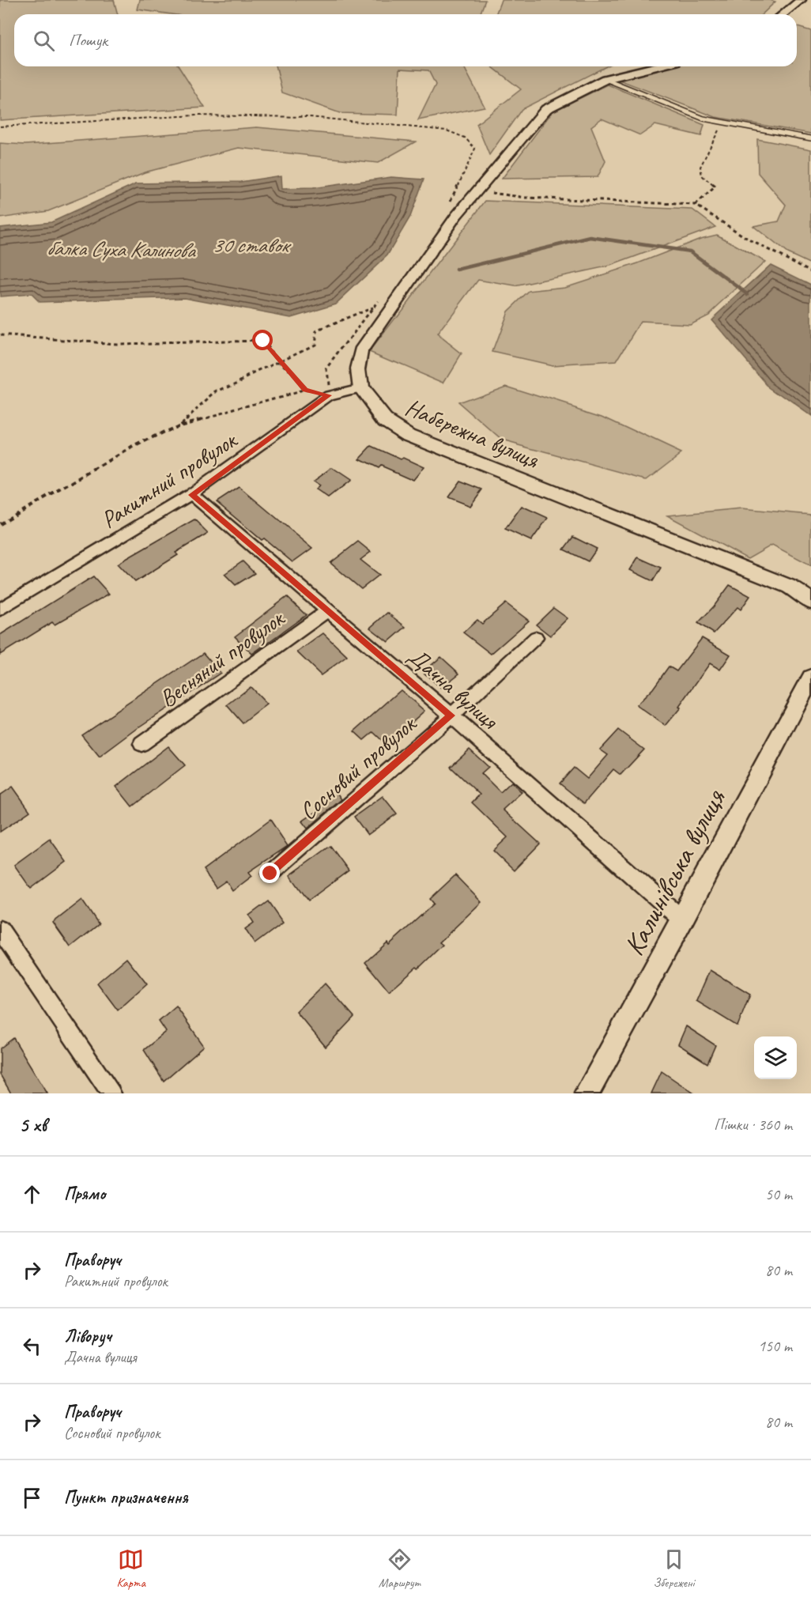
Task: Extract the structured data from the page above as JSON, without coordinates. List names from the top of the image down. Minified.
{"streets":{"street":["Набережна вулиця","Ракитний провулок","Весняний провулок","Дачна вулиця","Сосновий провулок","Калинівська вулиця"]},"crossings":[["Набережна вулиця","Ракитний провулок"],["Ракитний провулок","Дачна вулиця"],["Весняний провулок","Дачна вулиця"],["Дачна вулиця","Сосновий провулок"],["Дачна вулиця","Калинівська вулиця"]],"water":["30 ставок","балка Суха Калинова"],"page":{"search":"Пошук","heading":["5 хв","Пішки · 360 m"],"list":[["Прямо","50 m"],["Праворуч","Ракитний провулок","80 m"],["Ліворуч","Дачна вулиця","150 m"],["Праворуч","Сосновий провулок","80 m"],"Пункт призначення"],"nav":["Карта","Маршрут","Збережені"]}}
